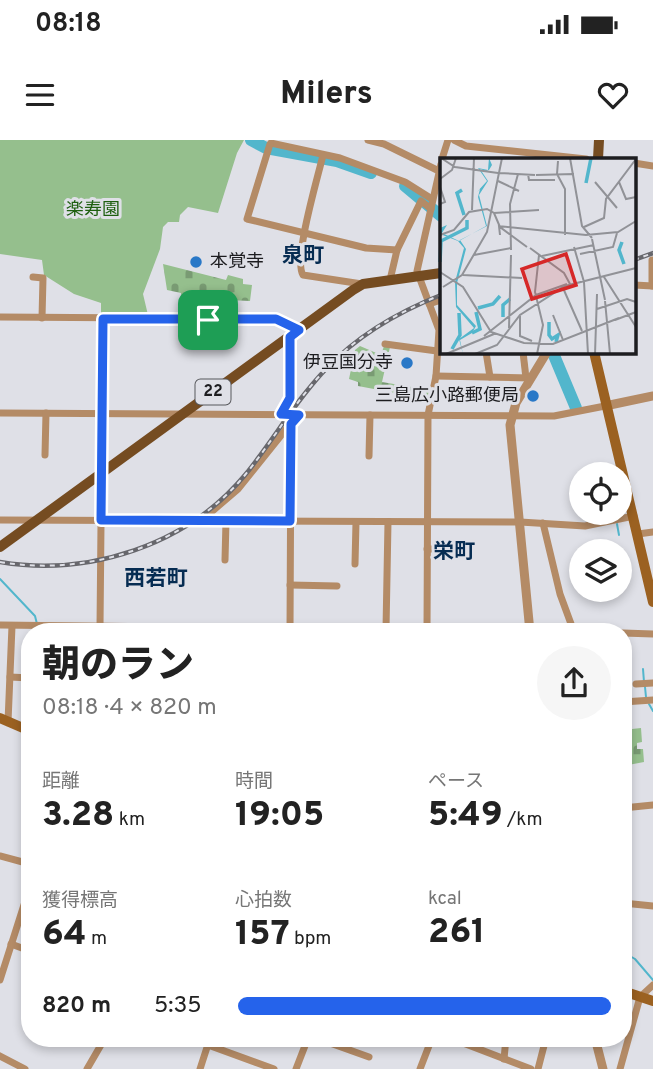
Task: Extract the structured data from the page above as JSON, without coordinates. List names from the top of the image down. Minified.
{"streets":{"main road":["22"]},"districts":["泉町","栄町","西若町"],"parks":["楽寿園"],"places":["本覚寺","伊豆国分寺","三島広小路郵便局"],"page":{"status":"08:18","header":"Milers","heading":["朝のラン","08:18 · 4 × 820 m"],"stats":[["距離","3.28 km"],["時間","19:05"],["ペース","5:49 /km"],["獲得標高","64 m"],["心拍数","157 bpm"],["kcal","261"]],"list":[{"name":"820 m","note":"5:35"}]}}
